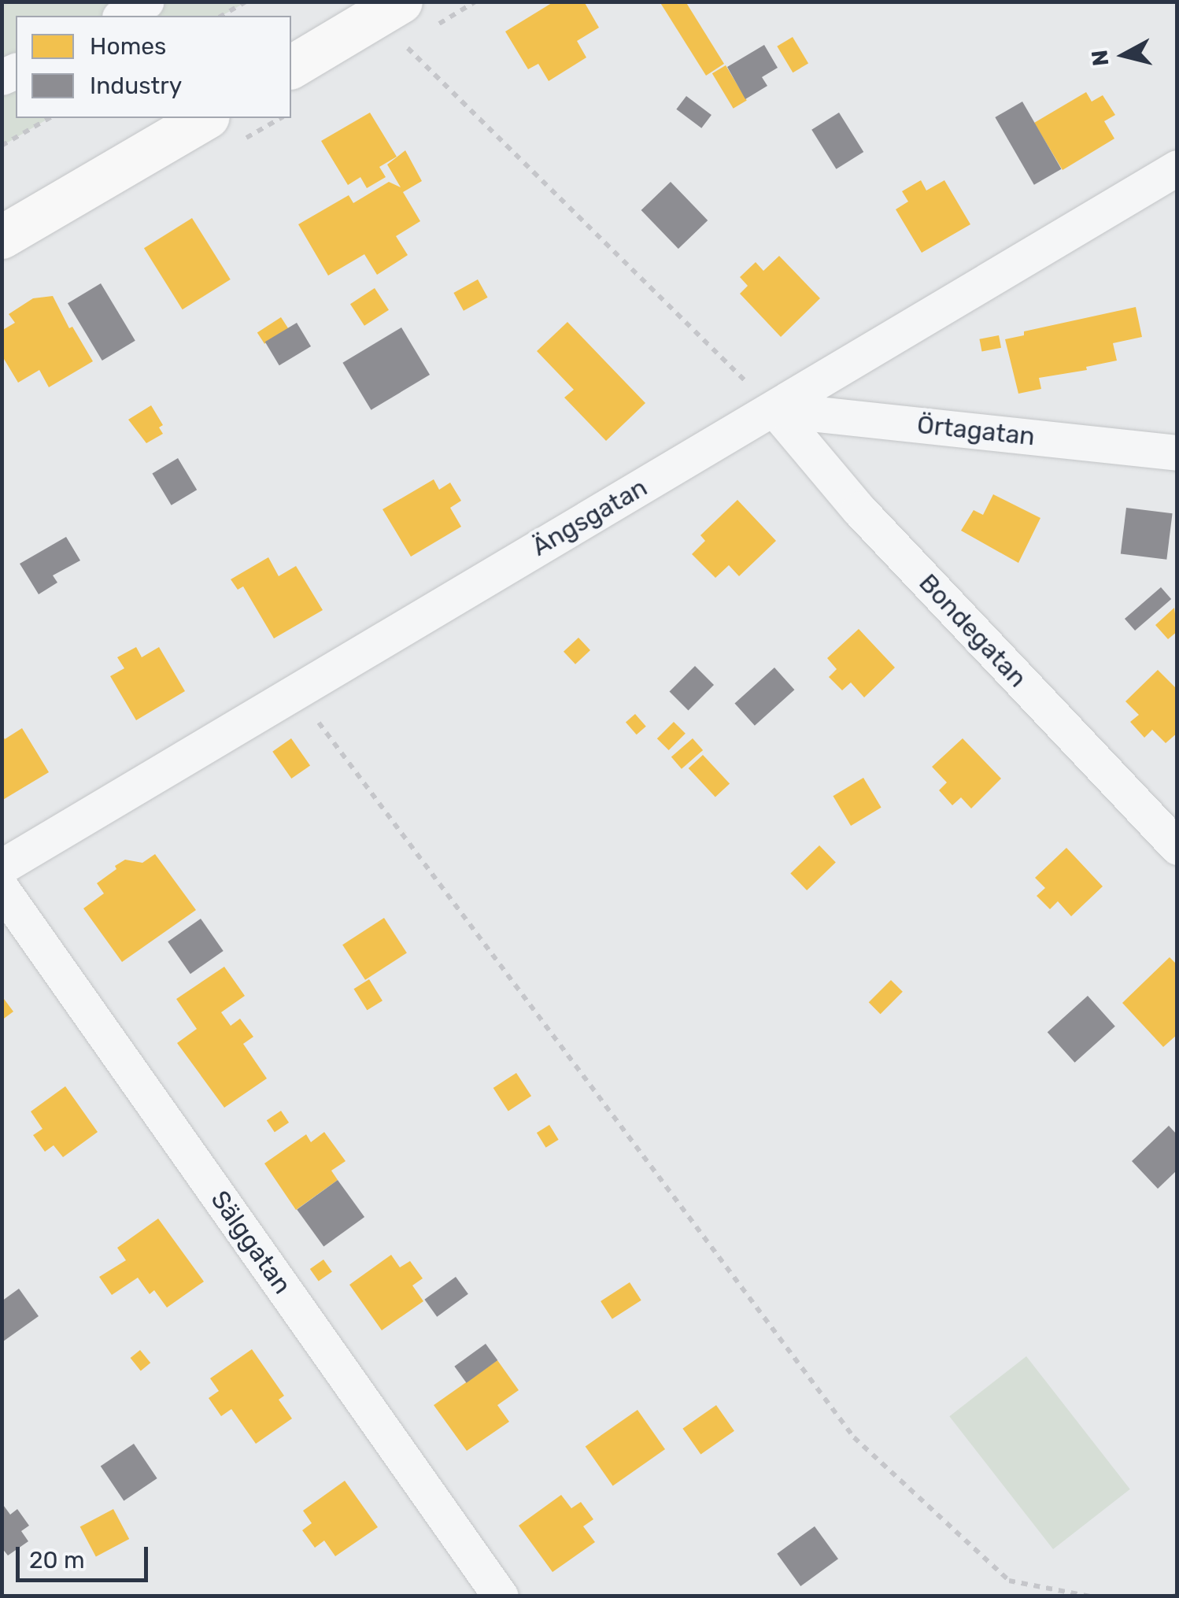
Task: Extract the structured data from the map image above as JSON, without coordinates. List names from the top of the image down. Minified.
{"streets":{"street":["Örtagatan","Ängsgatan","Bondegatan","Sälggatan"]},"crossings":[["Örtagatan","Ängsgatan"],["Örtagatan","Bondegatan"],["Ängsgatan","Bondegatan"]],"legend":["Homes","Industry"],"scale_bar":"20 m","north":"left"}
